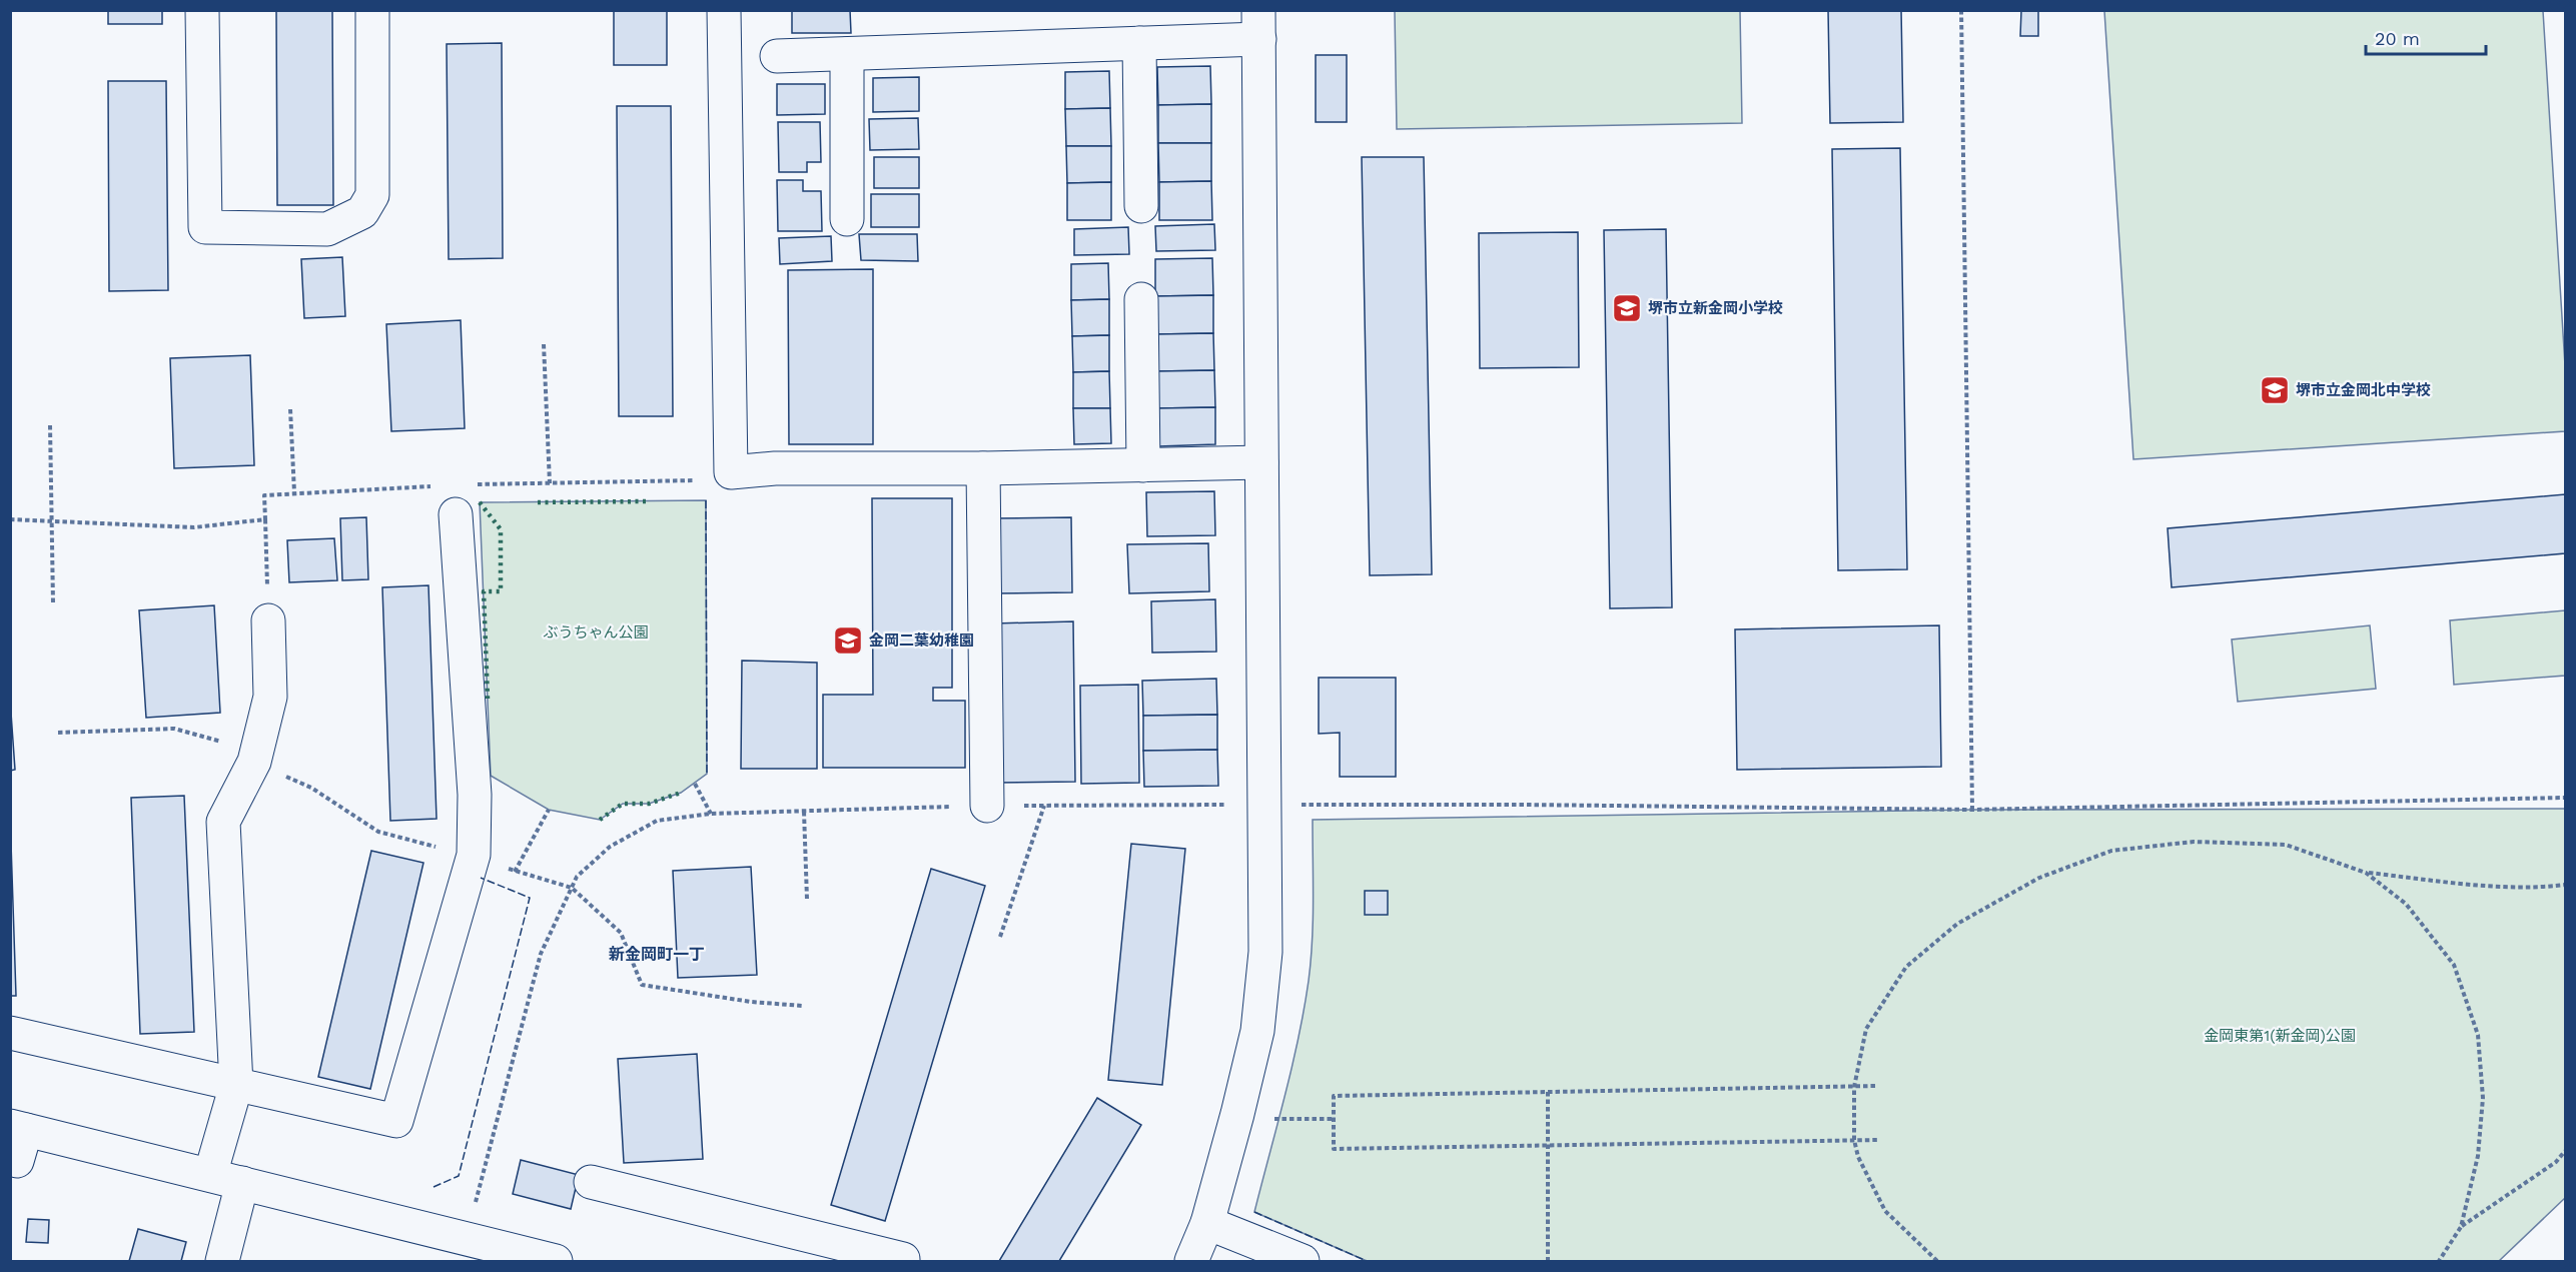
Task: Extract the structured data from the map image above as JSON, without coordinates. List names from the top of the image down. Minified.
{"districts":["新金岡町一丁"],"parks":["ぶうちゃん公園","金岡東第1(新金岡)公園"],"places":{"school or university":["堺市立新金岡小学校","堺市立金岡北中学校","金岡二葉幼稚園"]},"scale_bar":"20 m"}
